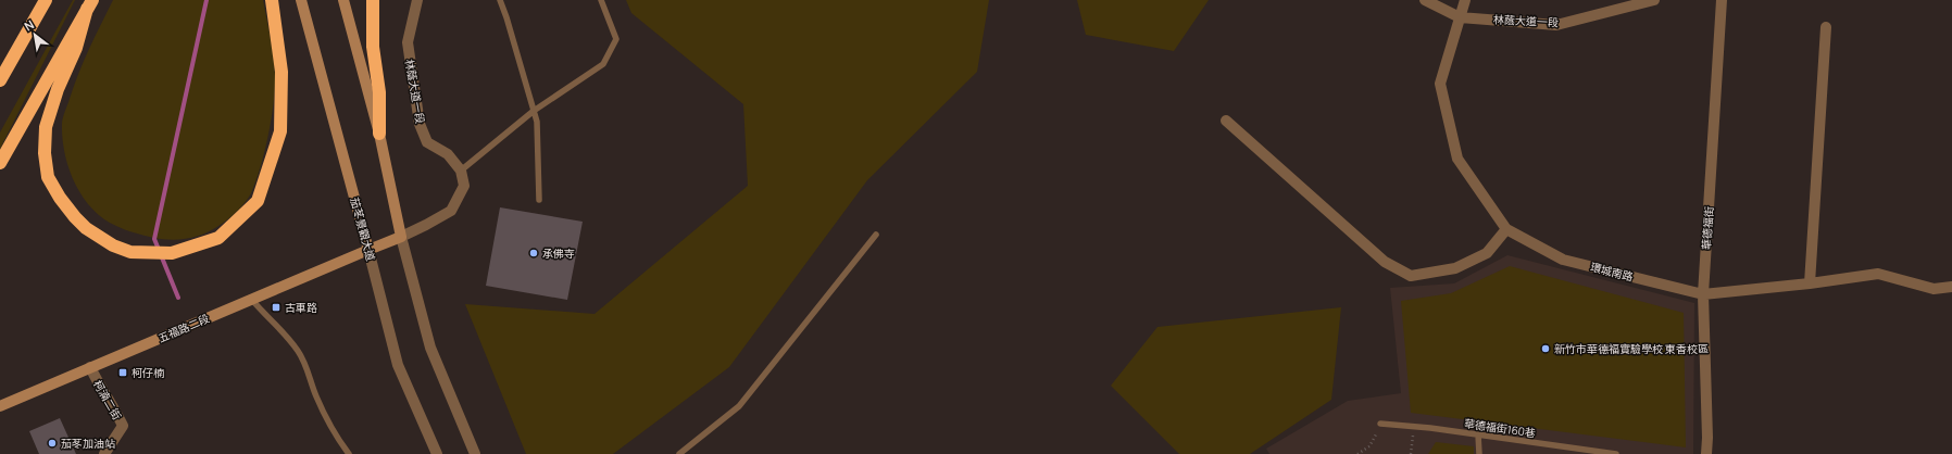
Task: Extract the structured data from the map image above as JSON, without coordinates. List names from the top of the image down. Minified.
{"streets":{"main road":["茄苳景觀大道","五福路二段"],"street":["林蔭大道一段","華德福街","環城南路","柯湳二街"],"lane":["華德福街160巷"]},"crossings":[["林蔭大道一段","環城南路"],["華德福街","環城南路"],["茄苳景觀大道","五福路二段"],["五福路二段","柯湳二街"]],"places":{"other":["承佛寺","新竹市華德福實驗學校 東香校區","茄苳加油站"],"transit":["古車路","柯仔楠"]},"north":"top left"}
